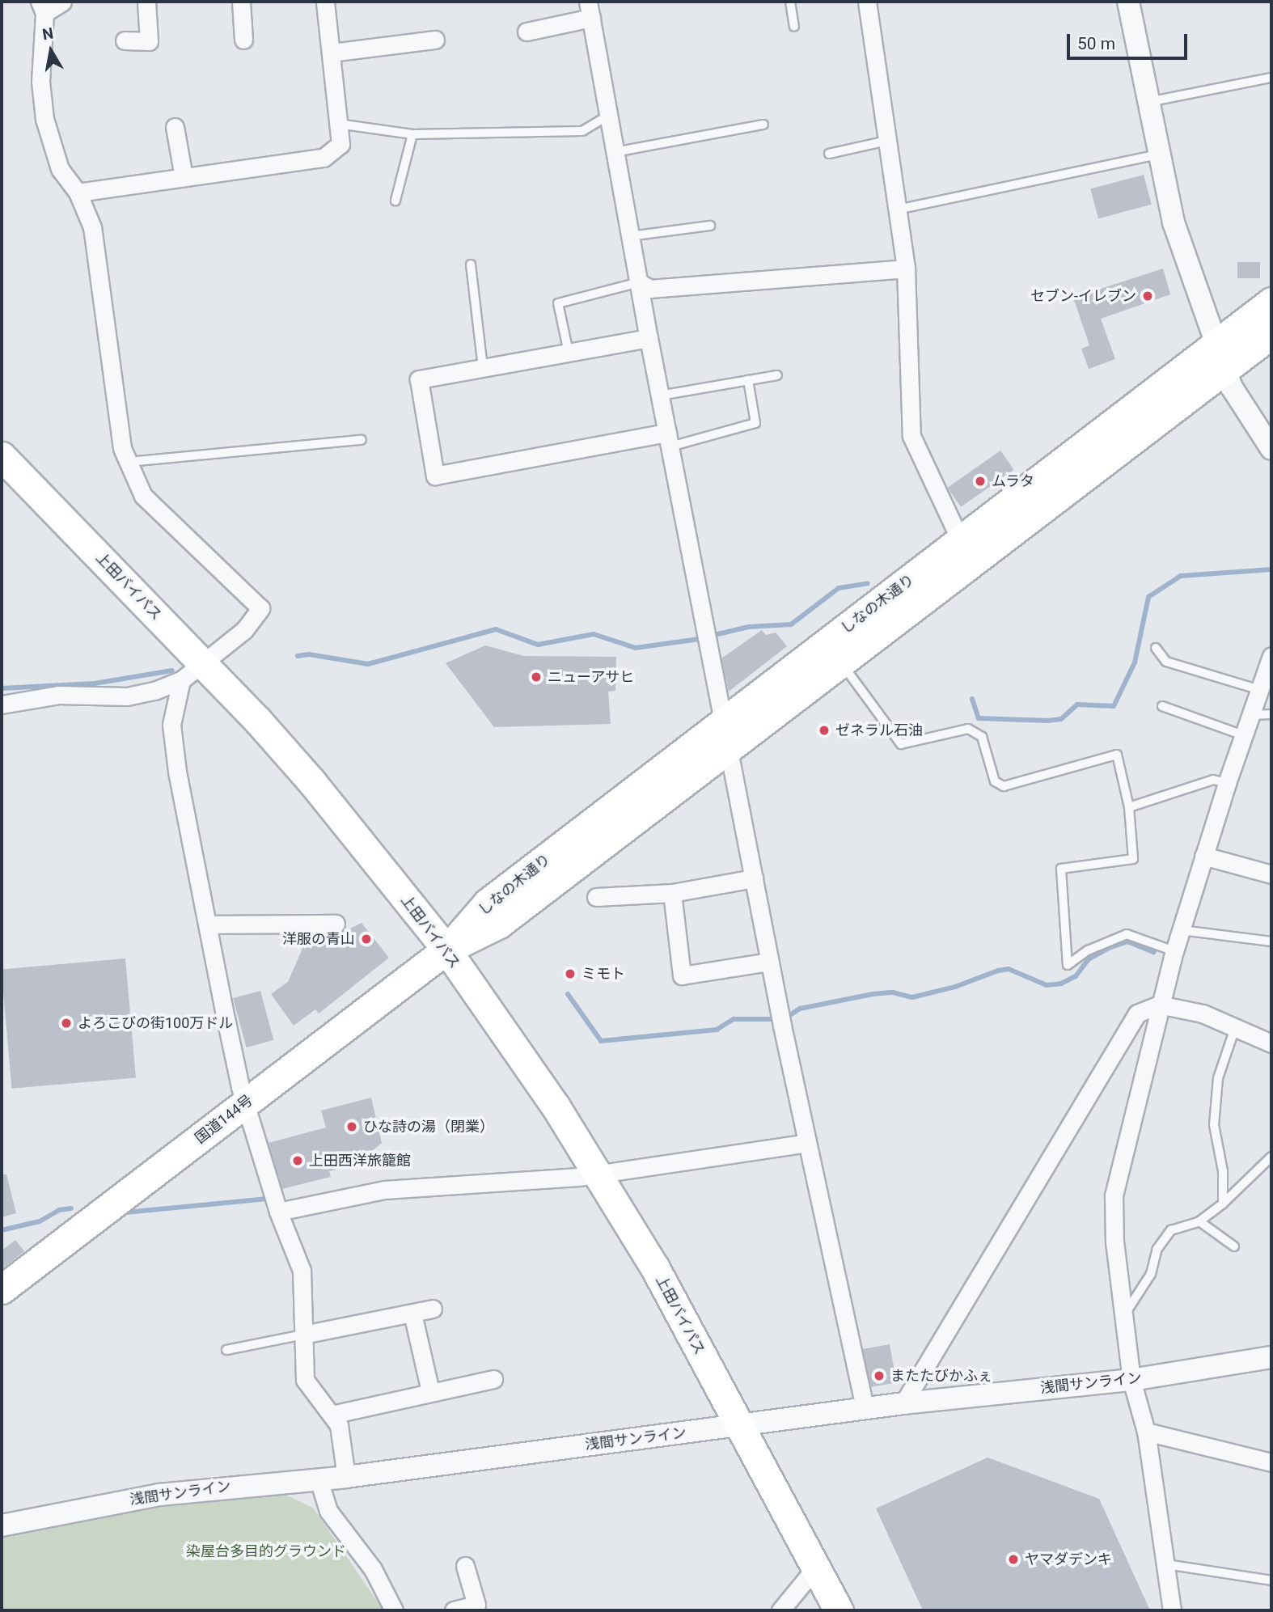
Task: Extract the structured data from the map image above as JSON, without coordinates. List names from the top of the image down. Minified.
{"streets":{"highway":["上田バイパス","しなの木通り","国道144号"],"street":["浅間サンライン"]},"crossings":[["上田バイパス","しなの木通り"],["上田バイパス","国道144号"],["上田バイパス","浅間サンライン"],["しなの木通り","国道144号"]],"parks":["染屋台多目的グラウンド"],"places":["セブン-イレブン","ムラタ","ニューアサヒ","ゼネラル石油","洋服の青山","ミモト","よろこびの街100万ドル","ひな詩の湯（閉業）","上田西洋旅籠館","またたびかふぇ","ヤマダデンキ"],"scale_bar":"50 m","north":"top"}
